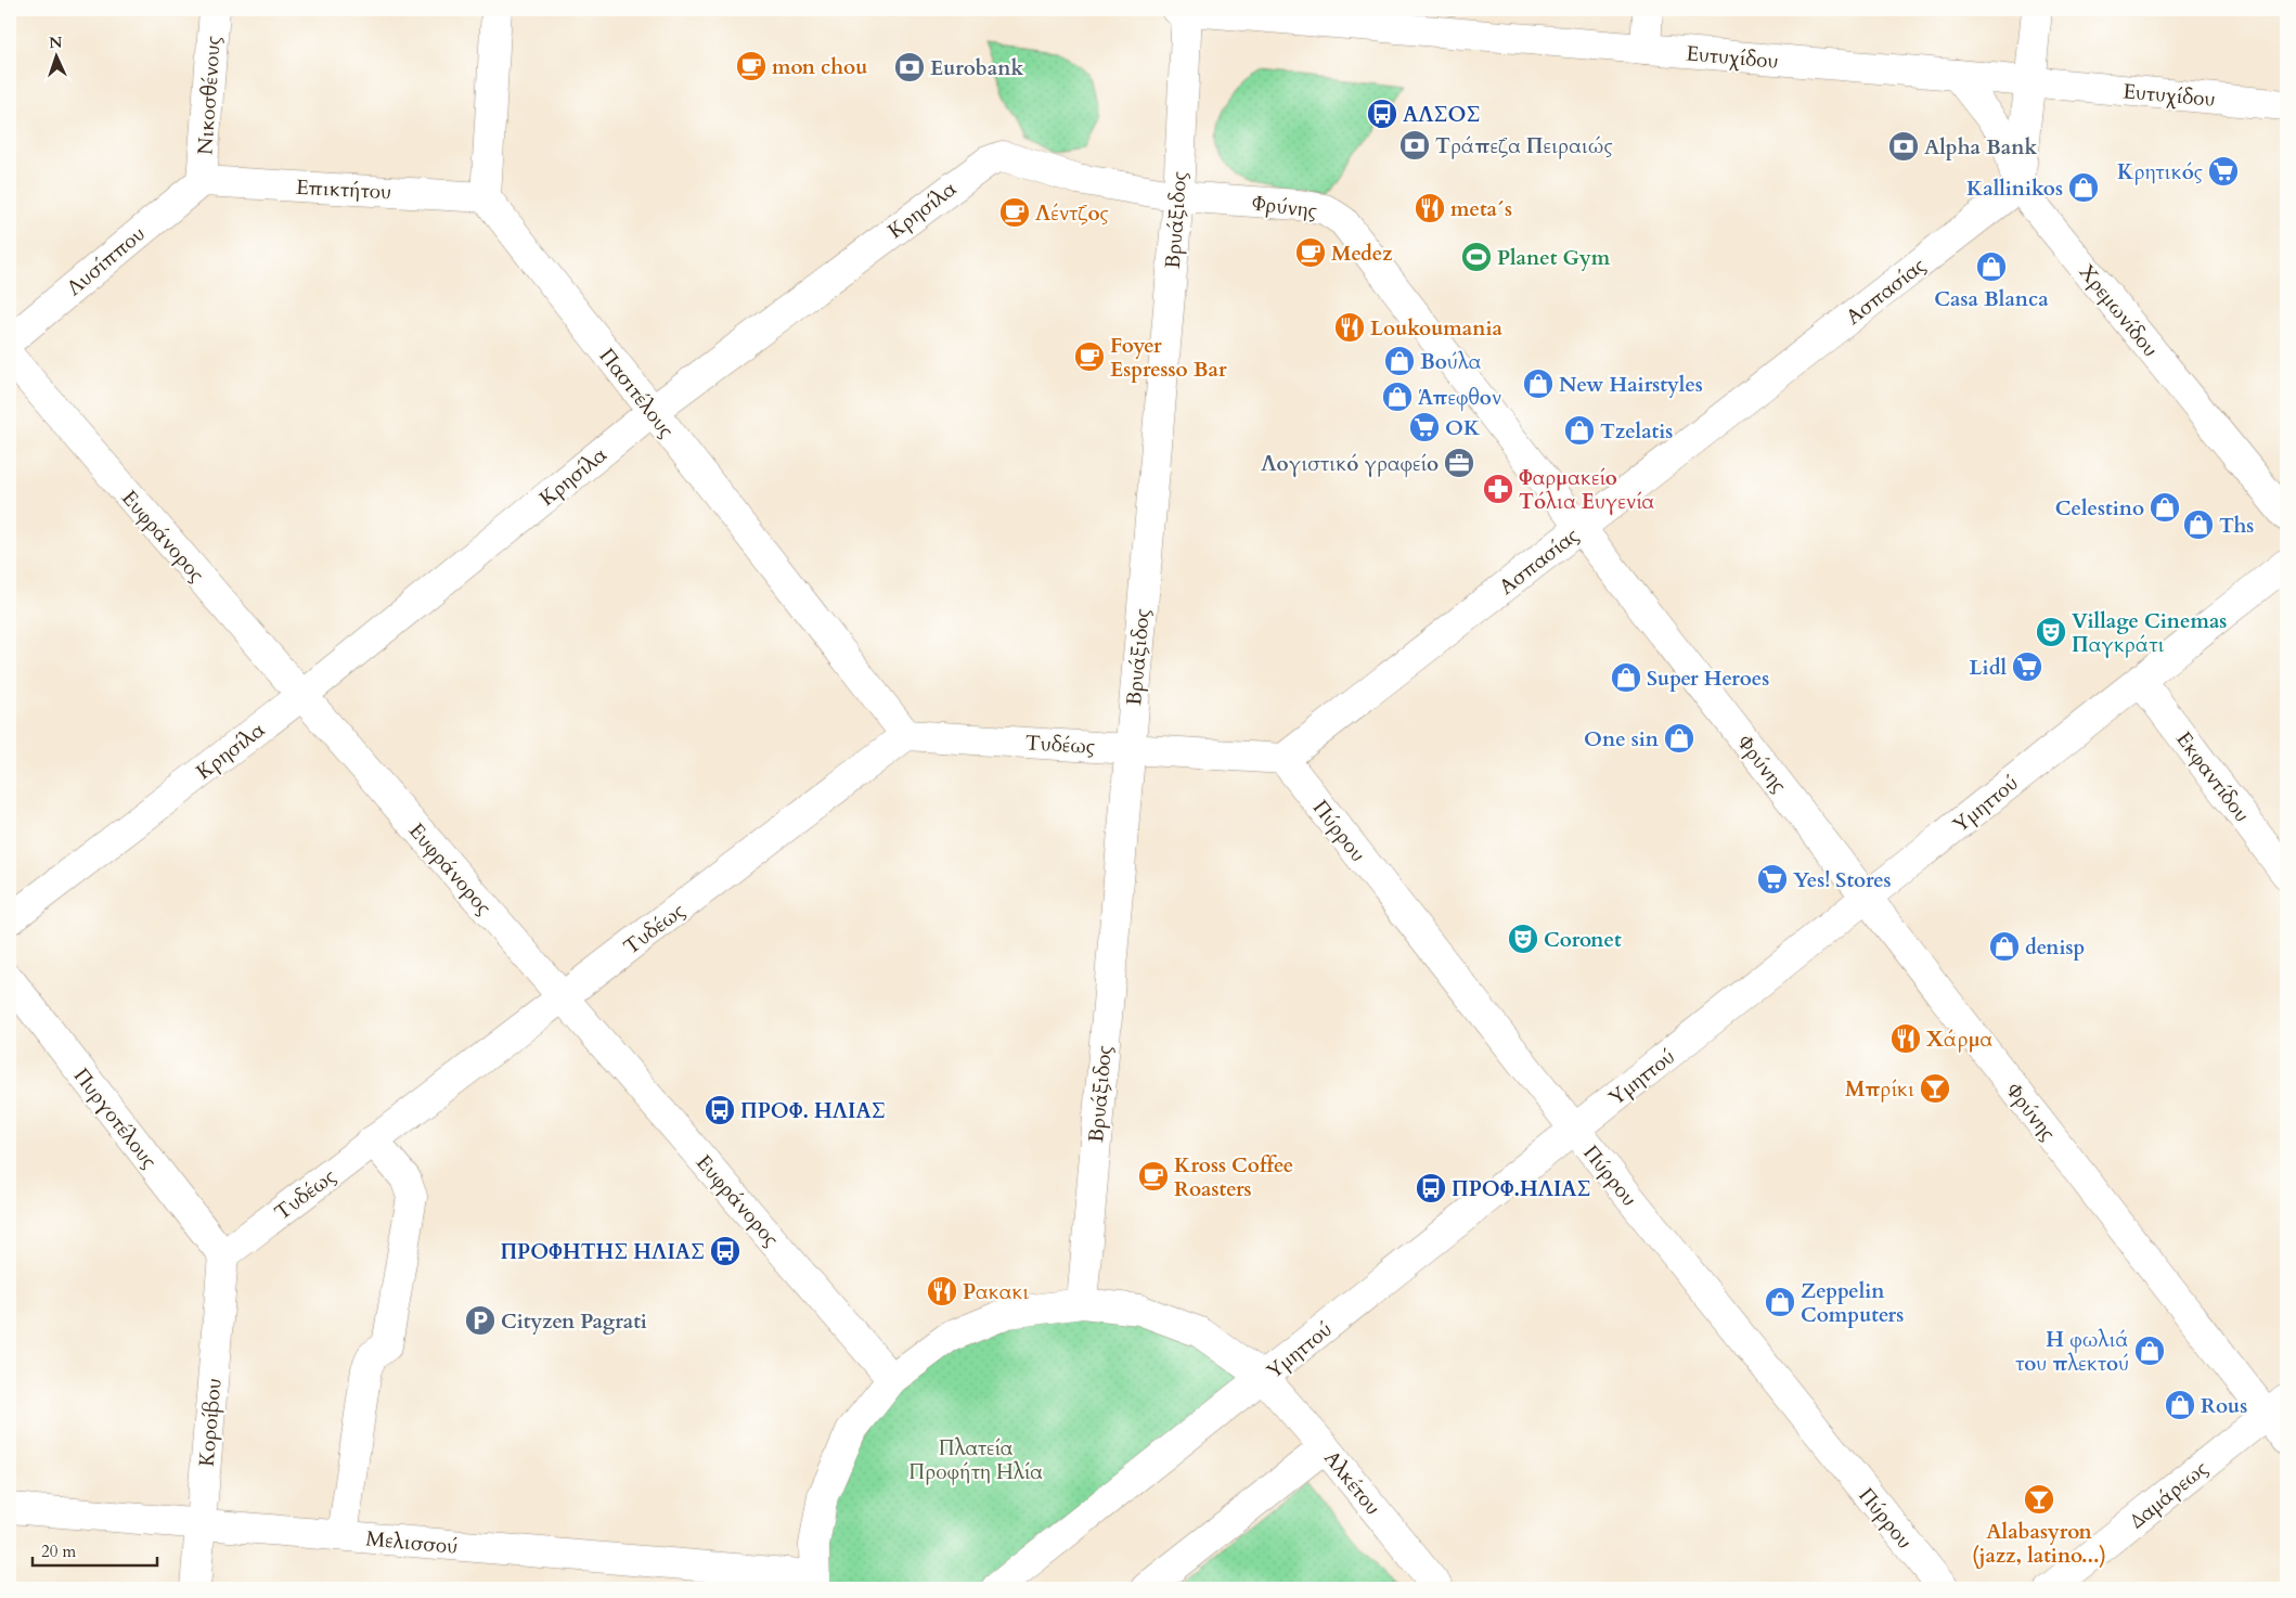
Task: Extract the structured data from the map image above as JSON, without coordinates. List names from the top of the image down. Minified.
{"streets":{"street":["Ευτυχίδου","Νικοσθένους","Επικτήτου","Φρύνης","Κρησίλα","Βρυάξιδος","Λυσίππου","Ασπασίας","Χρεμωνίδου","Πασιτέλους","Ευφράνορος","Τυδέως","Εκφαντίδου","Υμηττού","Πύρρου","Πυργοτέλους","Κοροίβου","Αλκέτου","Δαμάρεως","Μελισσού"]},"crossings":[["Ευτυχίδου","Βρυάξιδος"],["Νικοσθένους","Επικτήτου"],["Νικοσθένους","Λυσίππου"],["Επικτήτου","Λυσίππου"],["Επικτήτου","Πασιτέλους"],["Φρύνης","Κρησίλα"],["Φρύνης","Βρυάξιδος"],["Φρύνης","Ασπασίας"],["Φρύνης","Υμηττού"],["Φρύνης","Δαμάρεως"],["Κρησίλα","Βρυάξιδος"],["Κρησίλα","Πασιτέλους"],["Κρησίλα","Ευφράνορος"],["Βρυάξιδος","Τυδέως"],["Ασπασίας","Χρεμωνίδου"],["Ασπασίας","Πύρρου"],["Πασιτέλους","Τυδέως"],["Ευφράνορος","Τυδέως"],["Τυδέως","Πυργοτέλους"],["Τυδέως","Κοροίβου"],["Εκφαντίδου","Υμηττού"],["Υμηττού","Πύρρου"],["Υμηττού","Αλκέτου"],["Πυργοτέλους","Κοροίβου"],["Κοροίβου","Μελισσού"]],"parks":["Πλατεία Προφήτη Ηλία"],"places":{"cafe":["mon chou","Λέντζος","Medez","Foyer Espresso Bar","Kross Coffee Roasters"],"bank":["Eurobank","Τράπεζα Πειραιώς","Alpha Bank"],"bus stop":["ΑΛΣΟΣ","ΠΡΟΦ. ΗΛΙΑΣ","ΠΡΟΦ.ΗΛΙΑΣ","ΠΡΟΦΗΤΗΣ ΗΛΙΑΣ"],"supermarket":["Κρητικός","OK","Lidl","Yes! Stores"],"shop":["Kallinikos","Casa Blanca","Βούλα","New Hairstyles","Άπεφθον","Tzelatis","Celestino","Ths","Super Heroes","One sin","denisp","Zeppelin Computers","Η φωλιά του πλεκτού","Rous"],"restaurant":["meta´s","Loukoumania","Χάρμα","Ρακακι"],"sports":["Planet Gym"],"office":["Λογιστικό γραφείο"],"pharmacy":["Φαρμακείο Τόλια Ευγενία"],"theatre":["Village Cinemas Παγκράτι","Coronet"],"bar":["Μπρίκι","Alabasyron (jazz, latino...)"],"parking":["Cityzen Pagrati"]},"scale_bar":"20 m","north":"top"}
